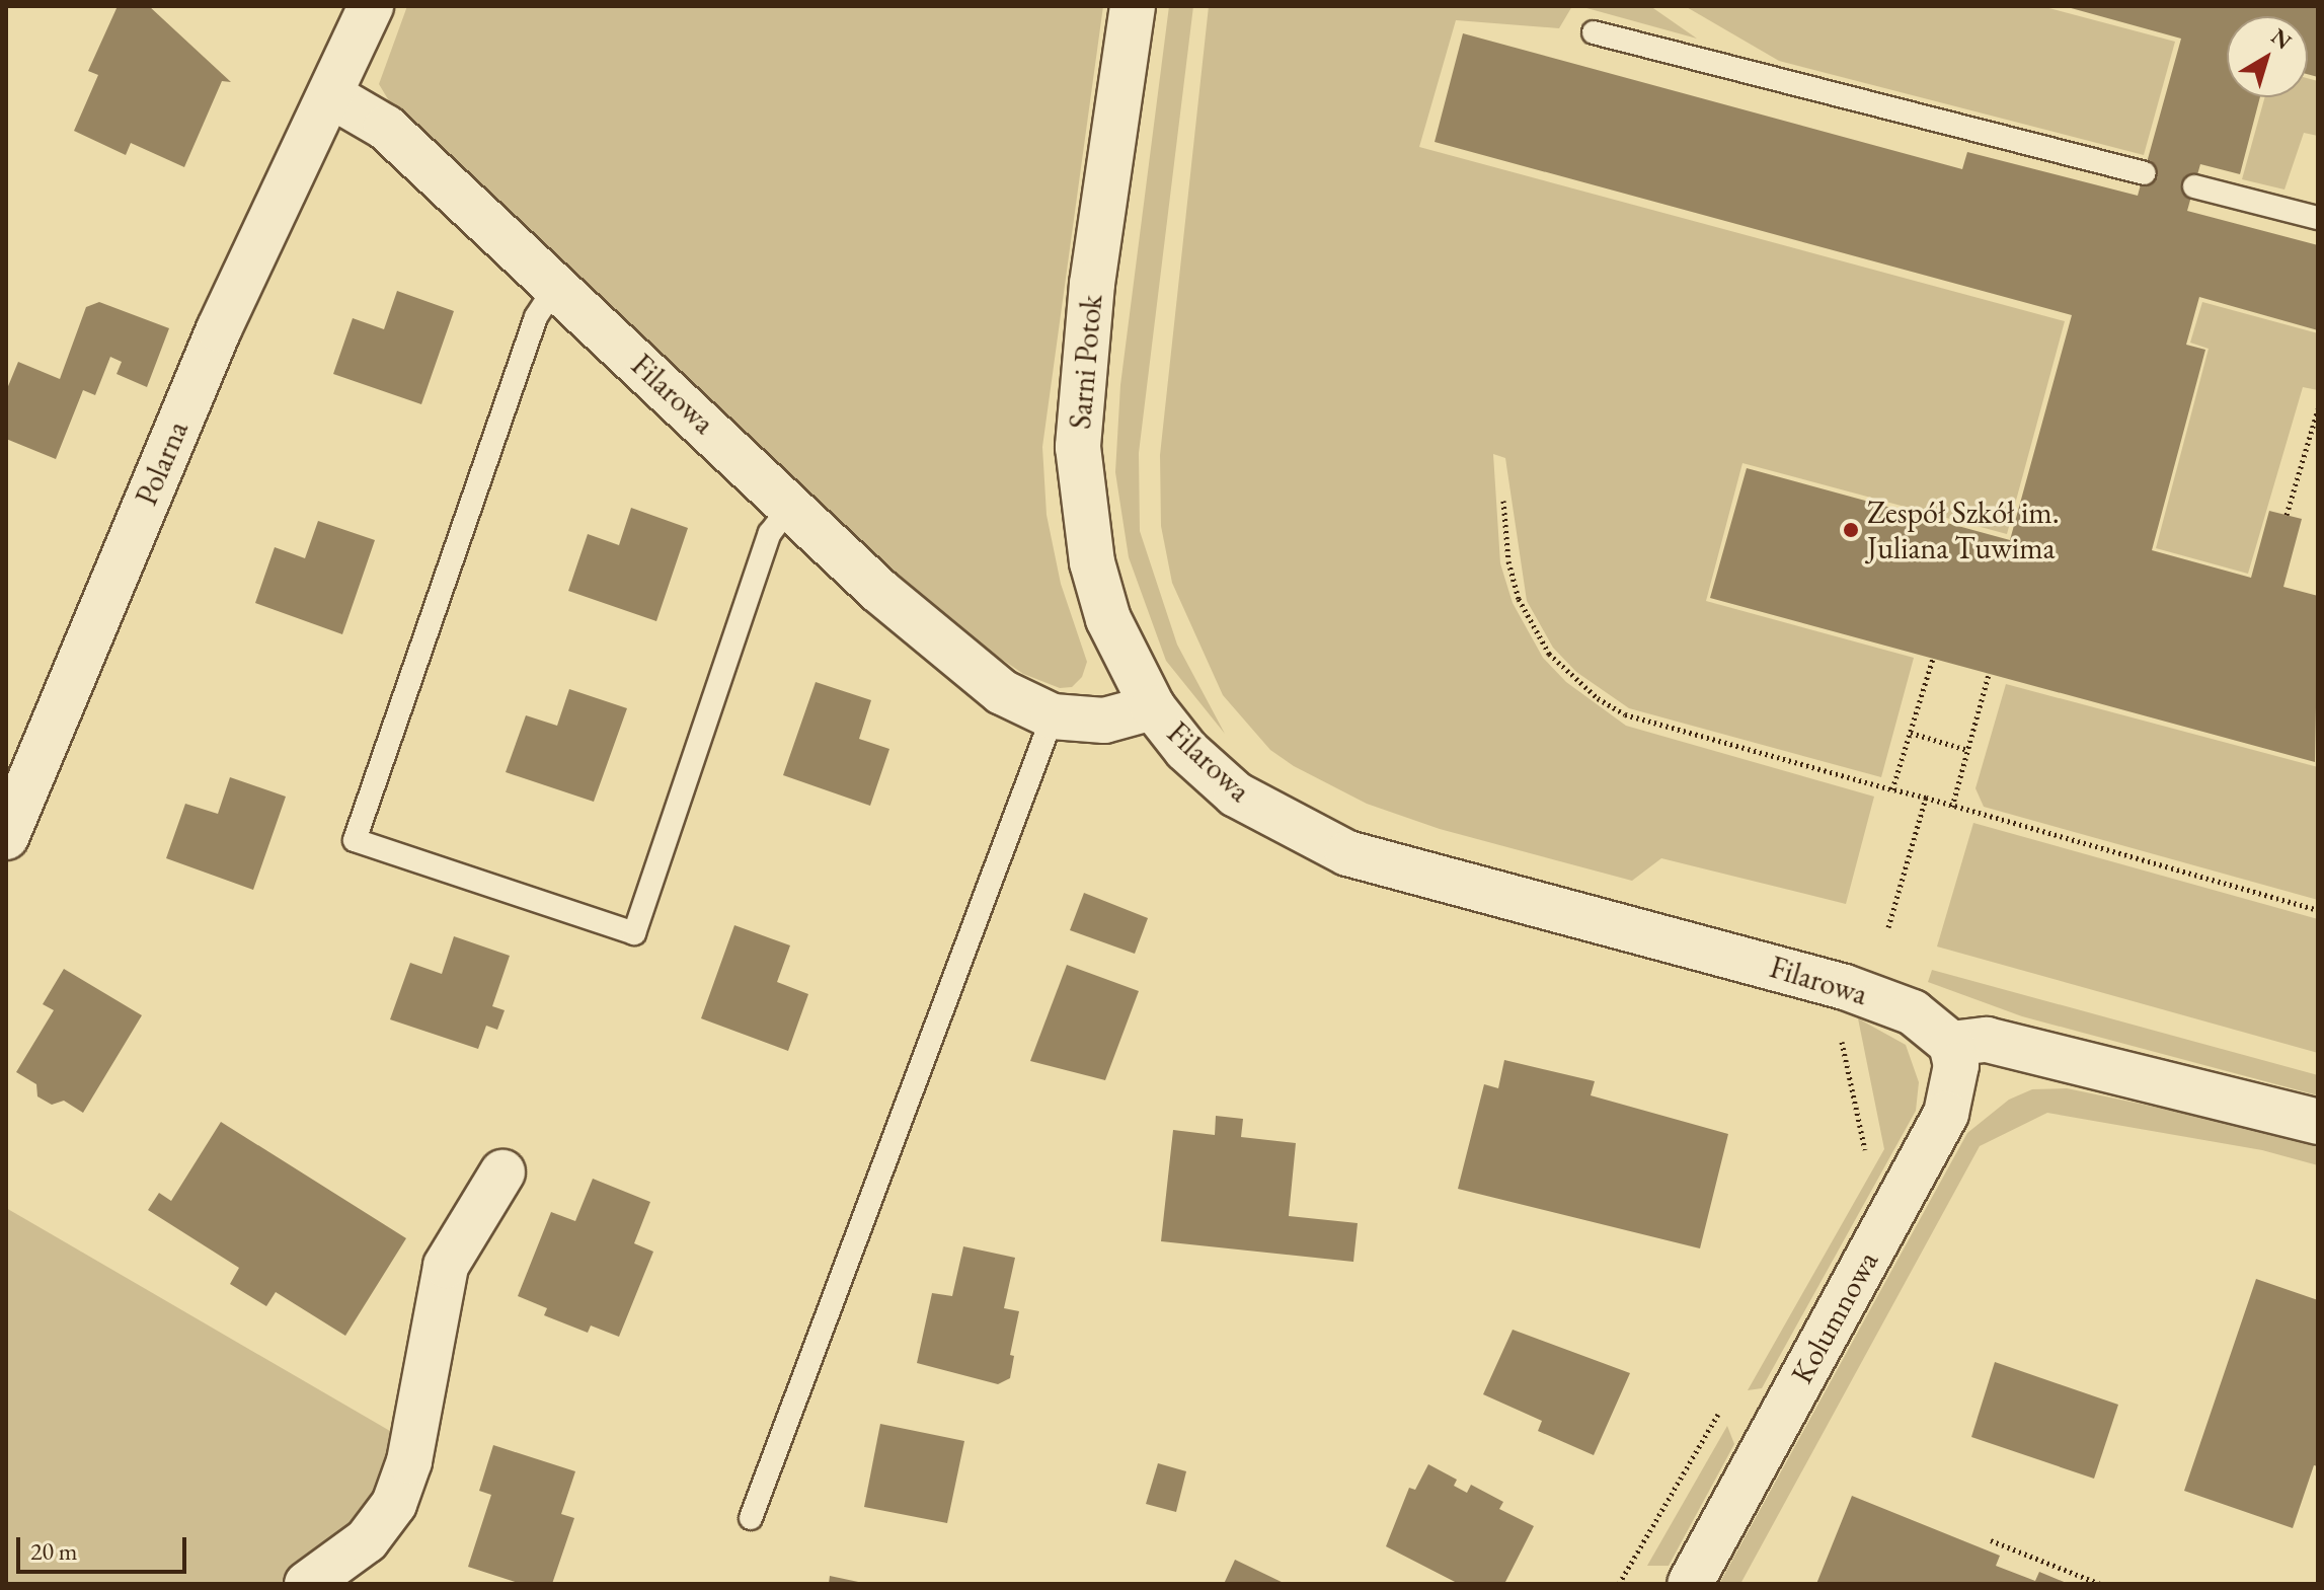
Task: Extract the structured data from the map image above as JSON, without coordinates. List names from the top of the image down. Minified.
{"streets":{"street":["Sarni Potok","Filarowa","Polarna","Kolumnowa"]},"crossings":[["Sarni Potok","Filarowa"],["Filarowa","Polarna"],["Filarowa","Kolumnowa"]],"places":["Zespół Szkół im. Juliana Tuwima"],"scale_bar":"20 m","north":"top right"}
